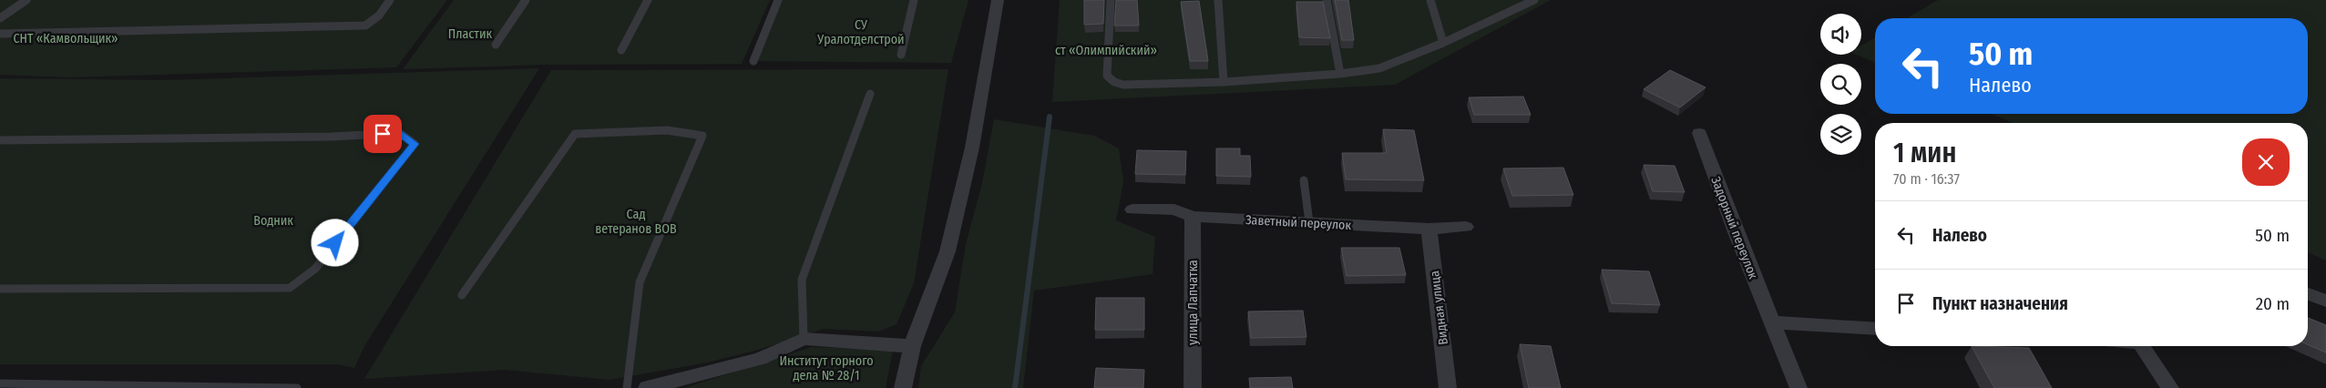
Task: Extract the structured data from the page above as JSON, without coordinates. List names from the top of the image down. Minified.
{"streets":{"street":["Заветный переулок","Задорный переулок","улица Лапчатка","Видная улица"]},"crossings":[["Заветный переулок","улица Лапчатка"],["Заветный переулок","Видная улица"]],"parks":["СУ Уралотделстрой","Пластик","СНТ «Камвольщик»","ст «Олимпийский»","Сад ветеранов ВОВ","Водник","Институт горного дела № 28/1"],"page":{"turn":["50 m","Налево"],"heading":["1 мин","70 m · 16:37"],"list":[{"name":"Налево","value":"50 m"},{"name":"Пункт назначения","value":"20 m"}]}}
